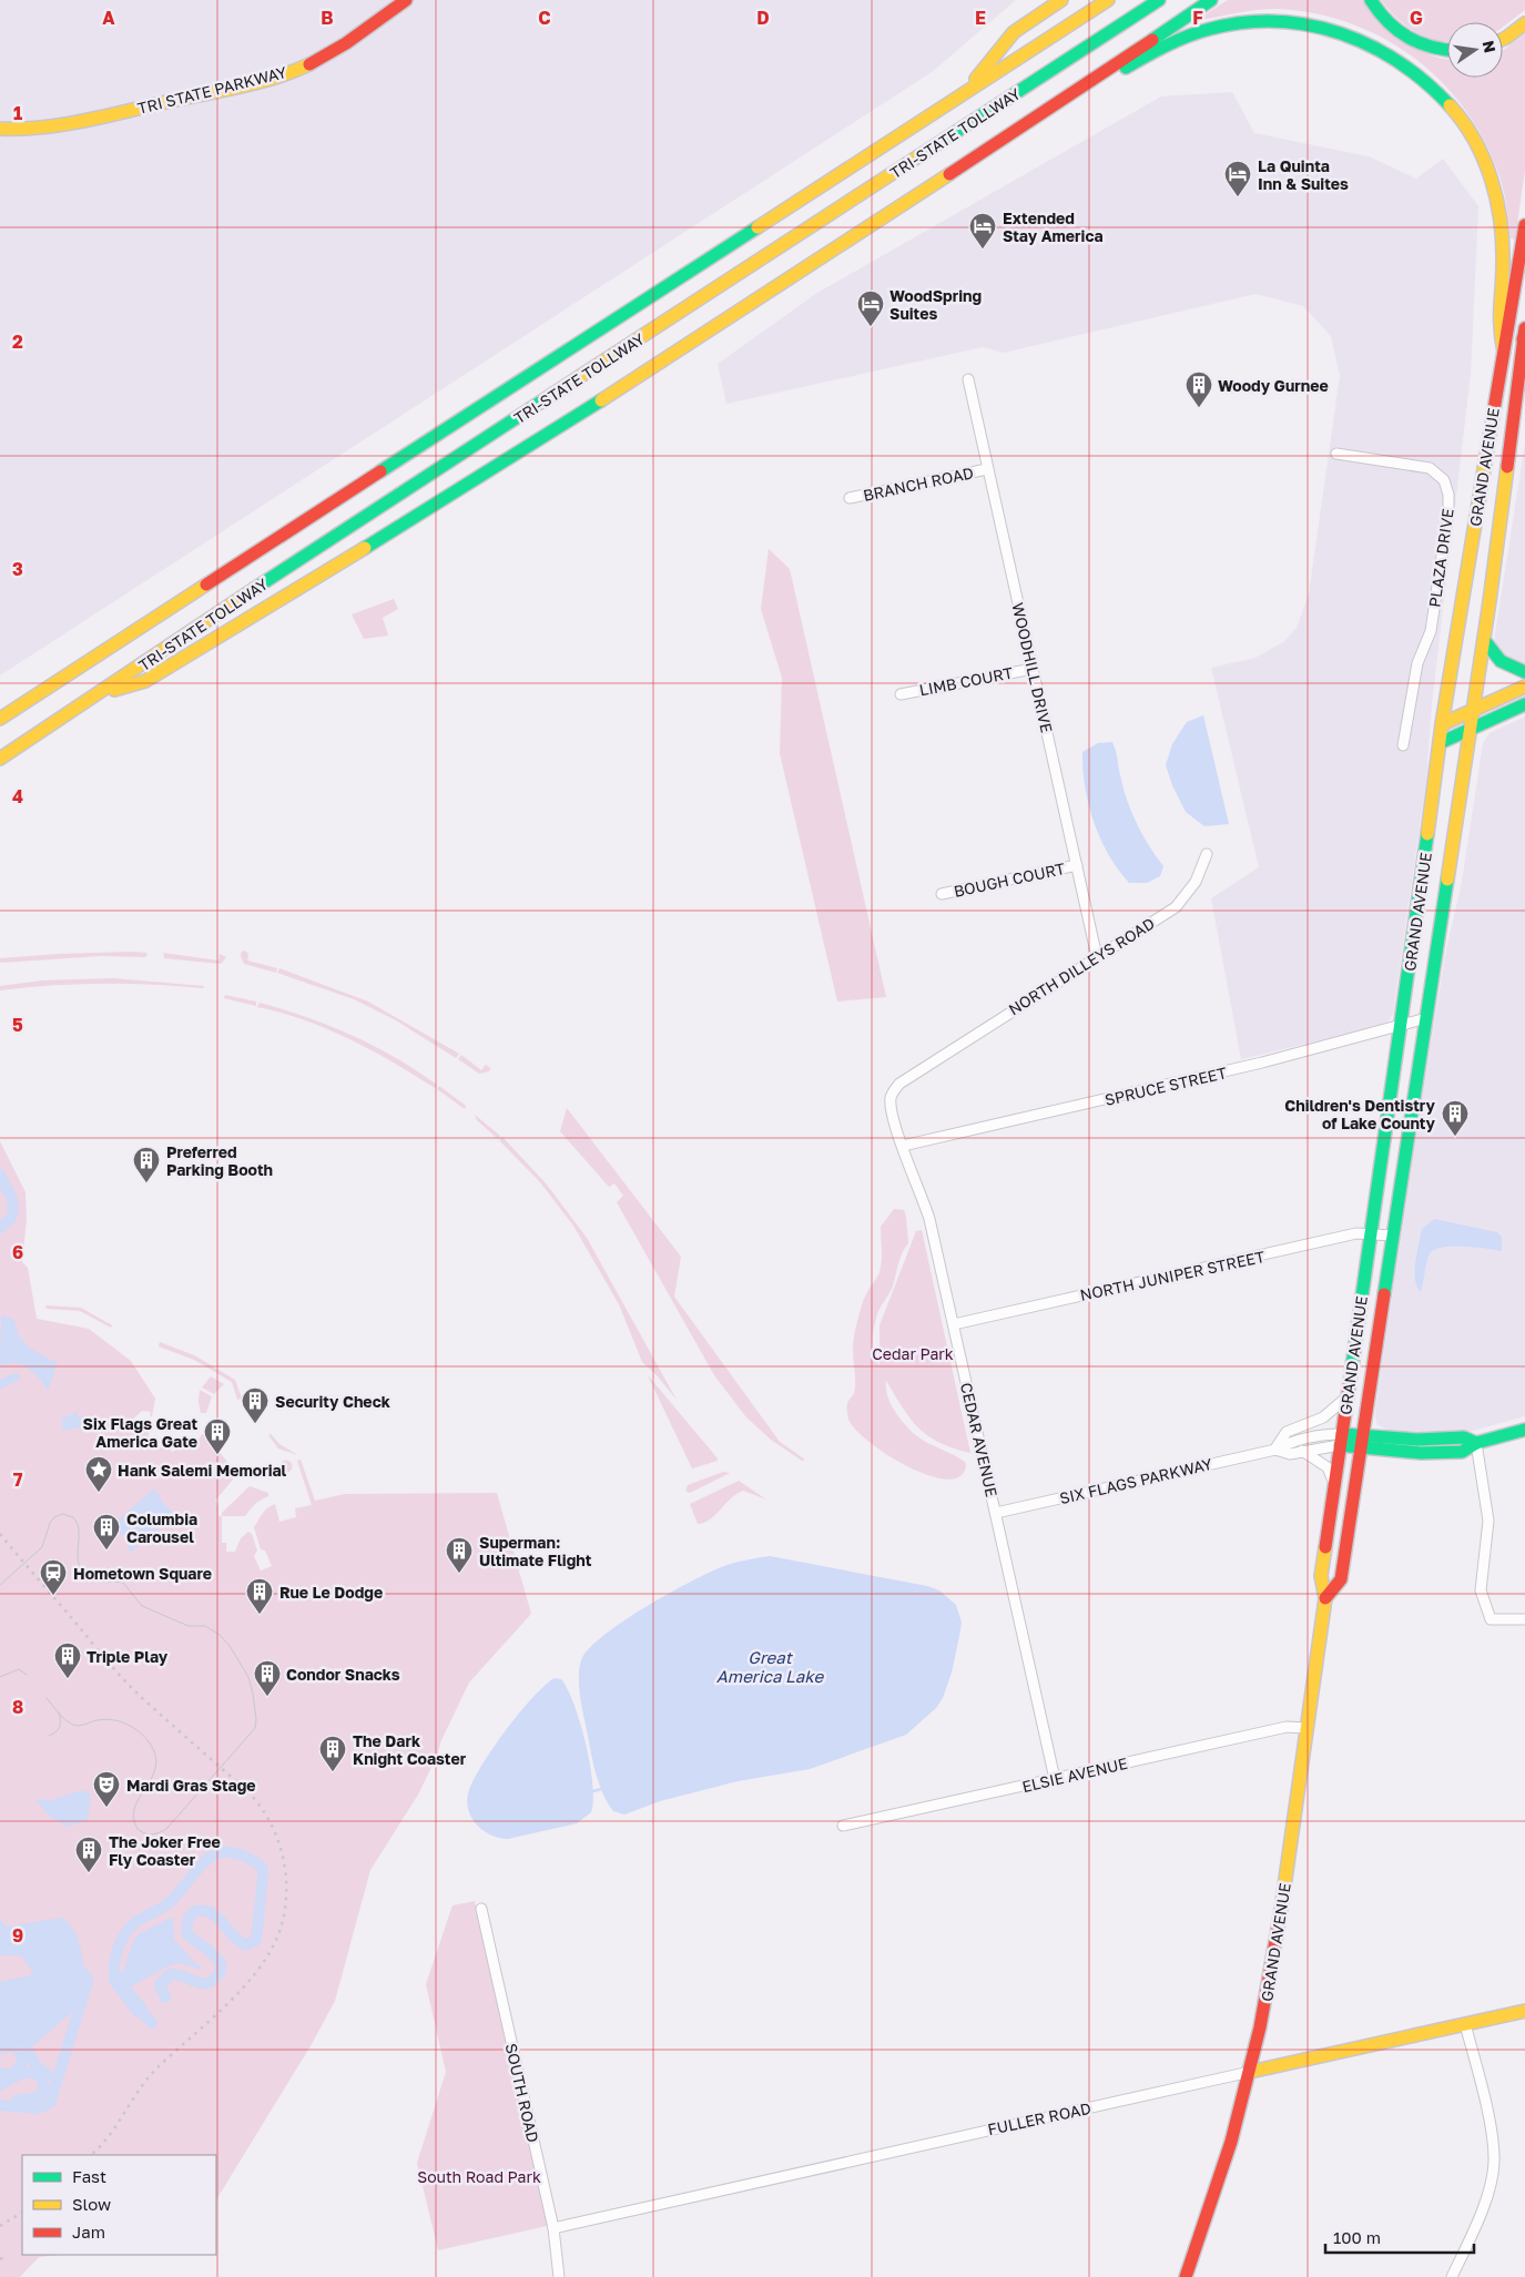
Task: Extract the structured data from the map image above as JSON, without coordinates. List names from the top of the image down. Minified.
{"streets":{"main road":["TRI STATE PARKWAY","TRI-STATE TOLLWAY","GRAND AVENUE","FULLER ROAD"],"street":["BRANCH ROAD","PLAZA DRIVE","WOODHILL DRIVE","LIMB COURT","BOUGH COURT","NORTH DILLEYS ROAD","SPRUCE STREET","NORTH JUNIPER STREET","CEDAR AVENUE","SIX FLAGS PARKWAY","ELSIE AVENUE","SOUTH ROAD"]},"crossings":[["GRAND AVENUE","SPRUCE STREET"],["GRAND AVENUE","NORTH JUNIPER STREET"],["GRAND AVENUE","SIX FLAGS PARKWAY"],["GRAND AVENUE","ELSIE AVENUE"],["GRAND AVENUE","FULLER ROAD"],["BRANCH ROAD","WOODHILL DRIVE"],["WOODHILL DRIVE","LIMB COURT"],["WOODHILL DRIVE","BOUGH COURT"],["WOODHILL DRIVE","NORTH DILLEYS ROAD"],["NORTH DILLEYS ROAD","CEDAR AVENUE"],["SPRUCE STREET","CEDAR AVENUE"],["NORTH JUNIPER STREET","CEDAR AVENUE"],["CEDAR AVENUE","SIX FLAGS PARKWAY"],["CEDAR AVENUE","ELSIE AVENUE"],["SOUTH ROAD","FULLER ROAD"]],"water":["Great America Lake"],"parks":["Cedar Park","South Road Park"],"places":{"hotel":["La Quinta Inn & Suites","Extended Stay America","WoodSpring Suites"],"building":["Woody Gurnee","Children's Dentistry of Lake County","Preferred Parking Booth","Security Check","Six Flags Great America Gate","Columbia Carousel","Superman: Ultimate Flight","Rue Le Dodge","Triple Play","Condor Snacks","The Dark Knight Coaster","The Joker Free Fly Coaster"],"place":["Hank Salemi Memorial"],"station":["Hometown Square"],"theatre":["Mardi Gras Stage"]},"legend":["Fast","Slow","Jam"],"scale_bar":"100 m","north":"right","grid":{"columns":["A","B","C","D","E","F","G"],"rows":["1","2","3","4","5","6","7","8","9"]}}
